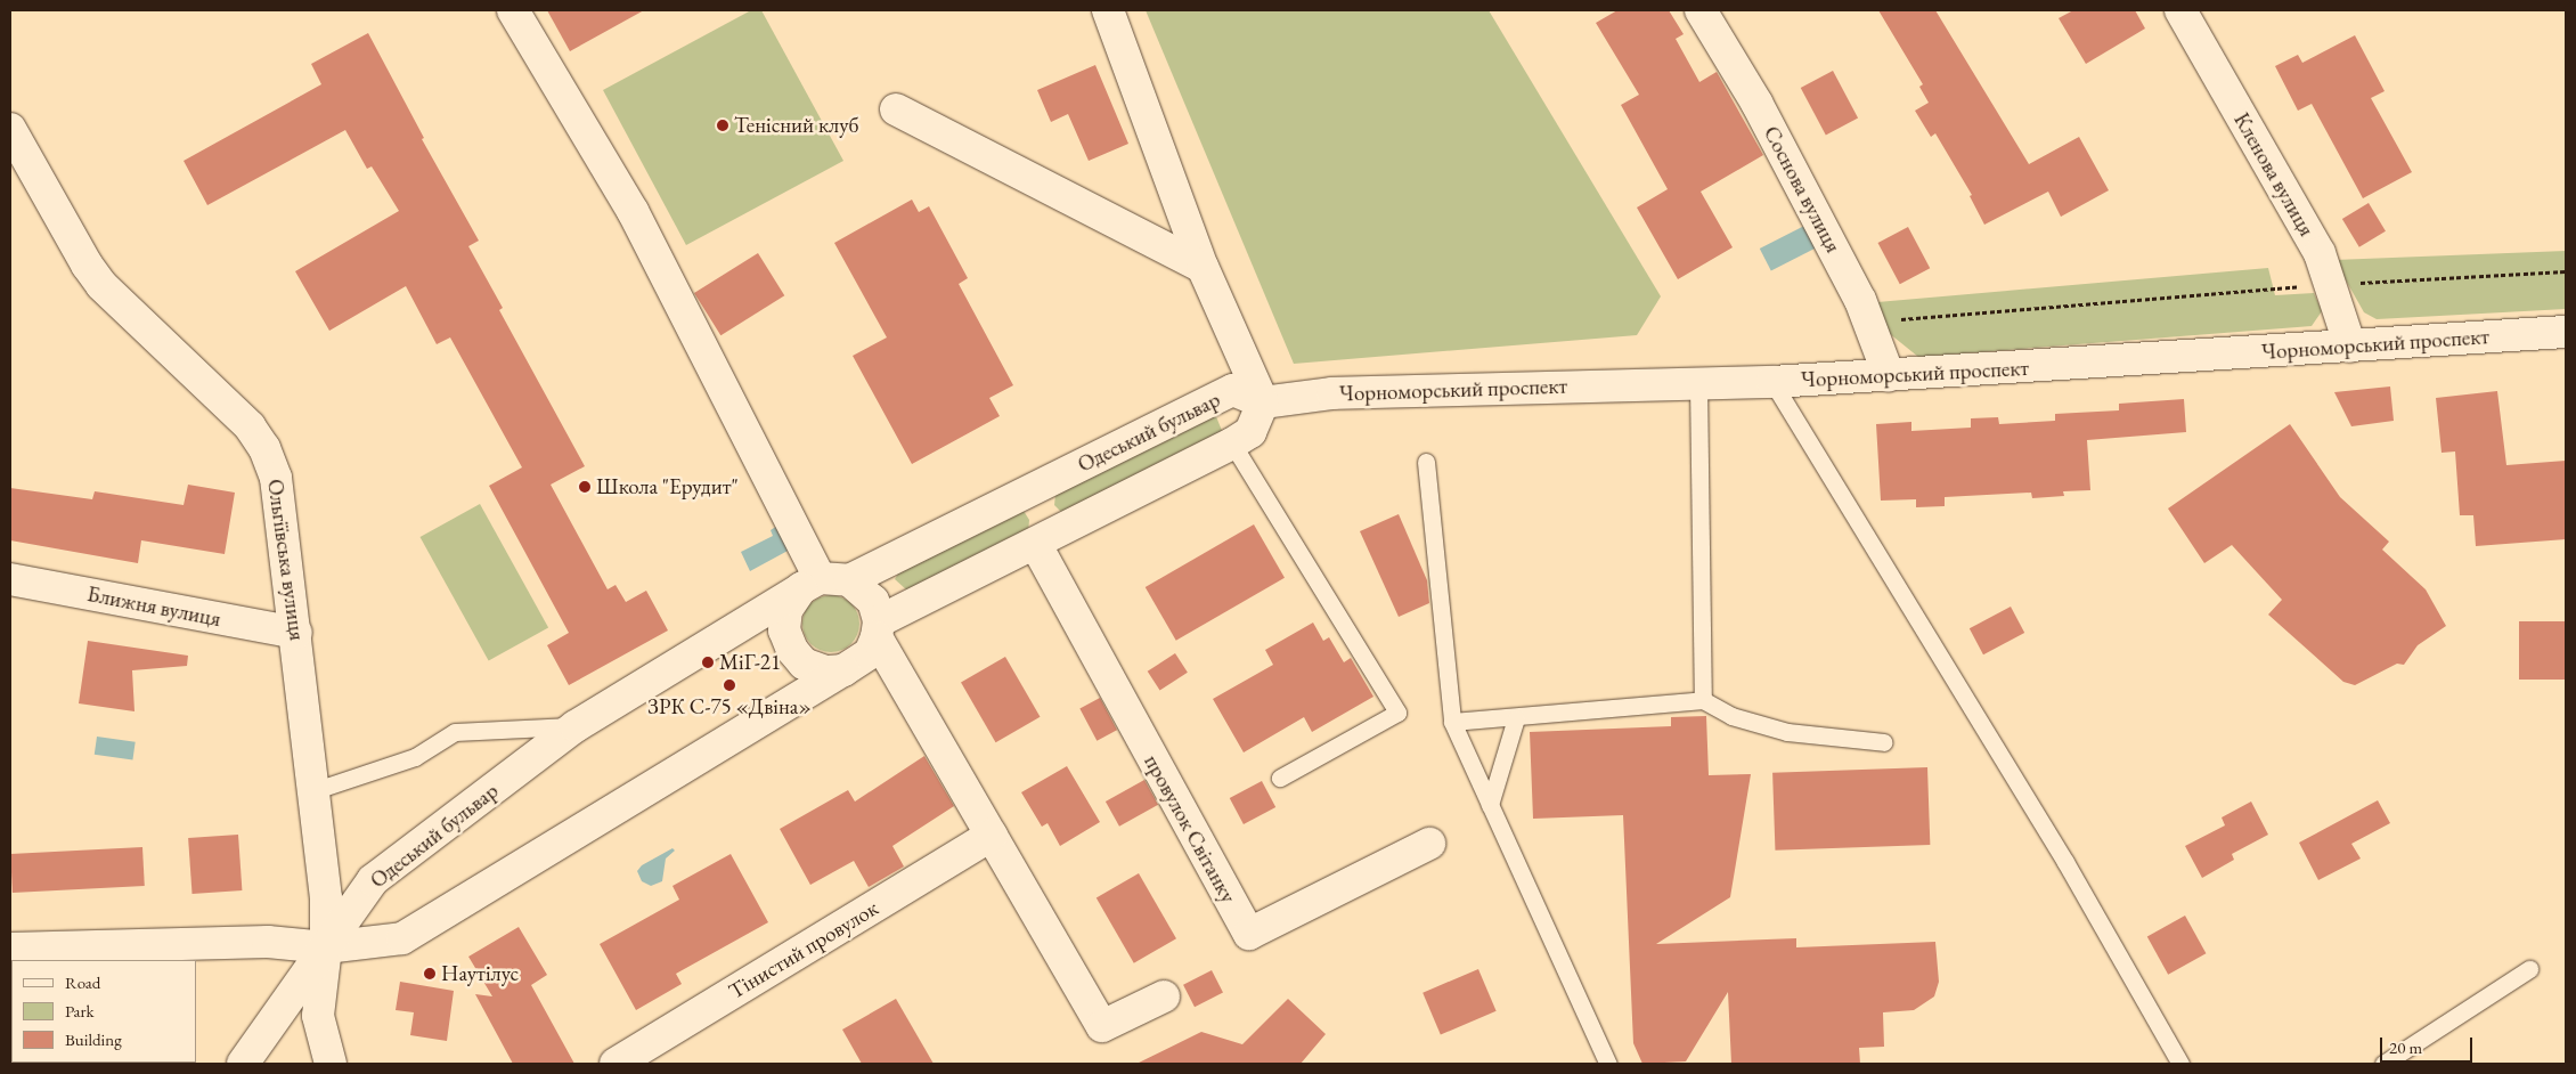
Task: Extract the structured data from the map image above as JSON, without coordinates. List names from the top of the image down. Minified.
{"streets":{"street":["Кленова вулиця","Соснова вулиця","Чорноморський проспект","Одеський бульвар","Ольгіївська вулиця","Ближня вулиця","провулок Світанку","Тінистий провулок"]},"crossings":[["Кленова вулиця","Чорноморський проспект"],["Соснова вулиця","Чорноморський проспект"],["Чорноморський проспект","Одеський бульвар"],["Одеський бульвар","Ольгіївська вулиця"],["Ольгіївська вулиця","Ближня вулиця"]],"places":["Тенісний клуб","Школа \"Ерудит\"","МіГ-21","ЗРК С-75 «Двіна»","Наутілус"],"legend":["Road","Park","Building"],"scale_bar":"20 m"}
